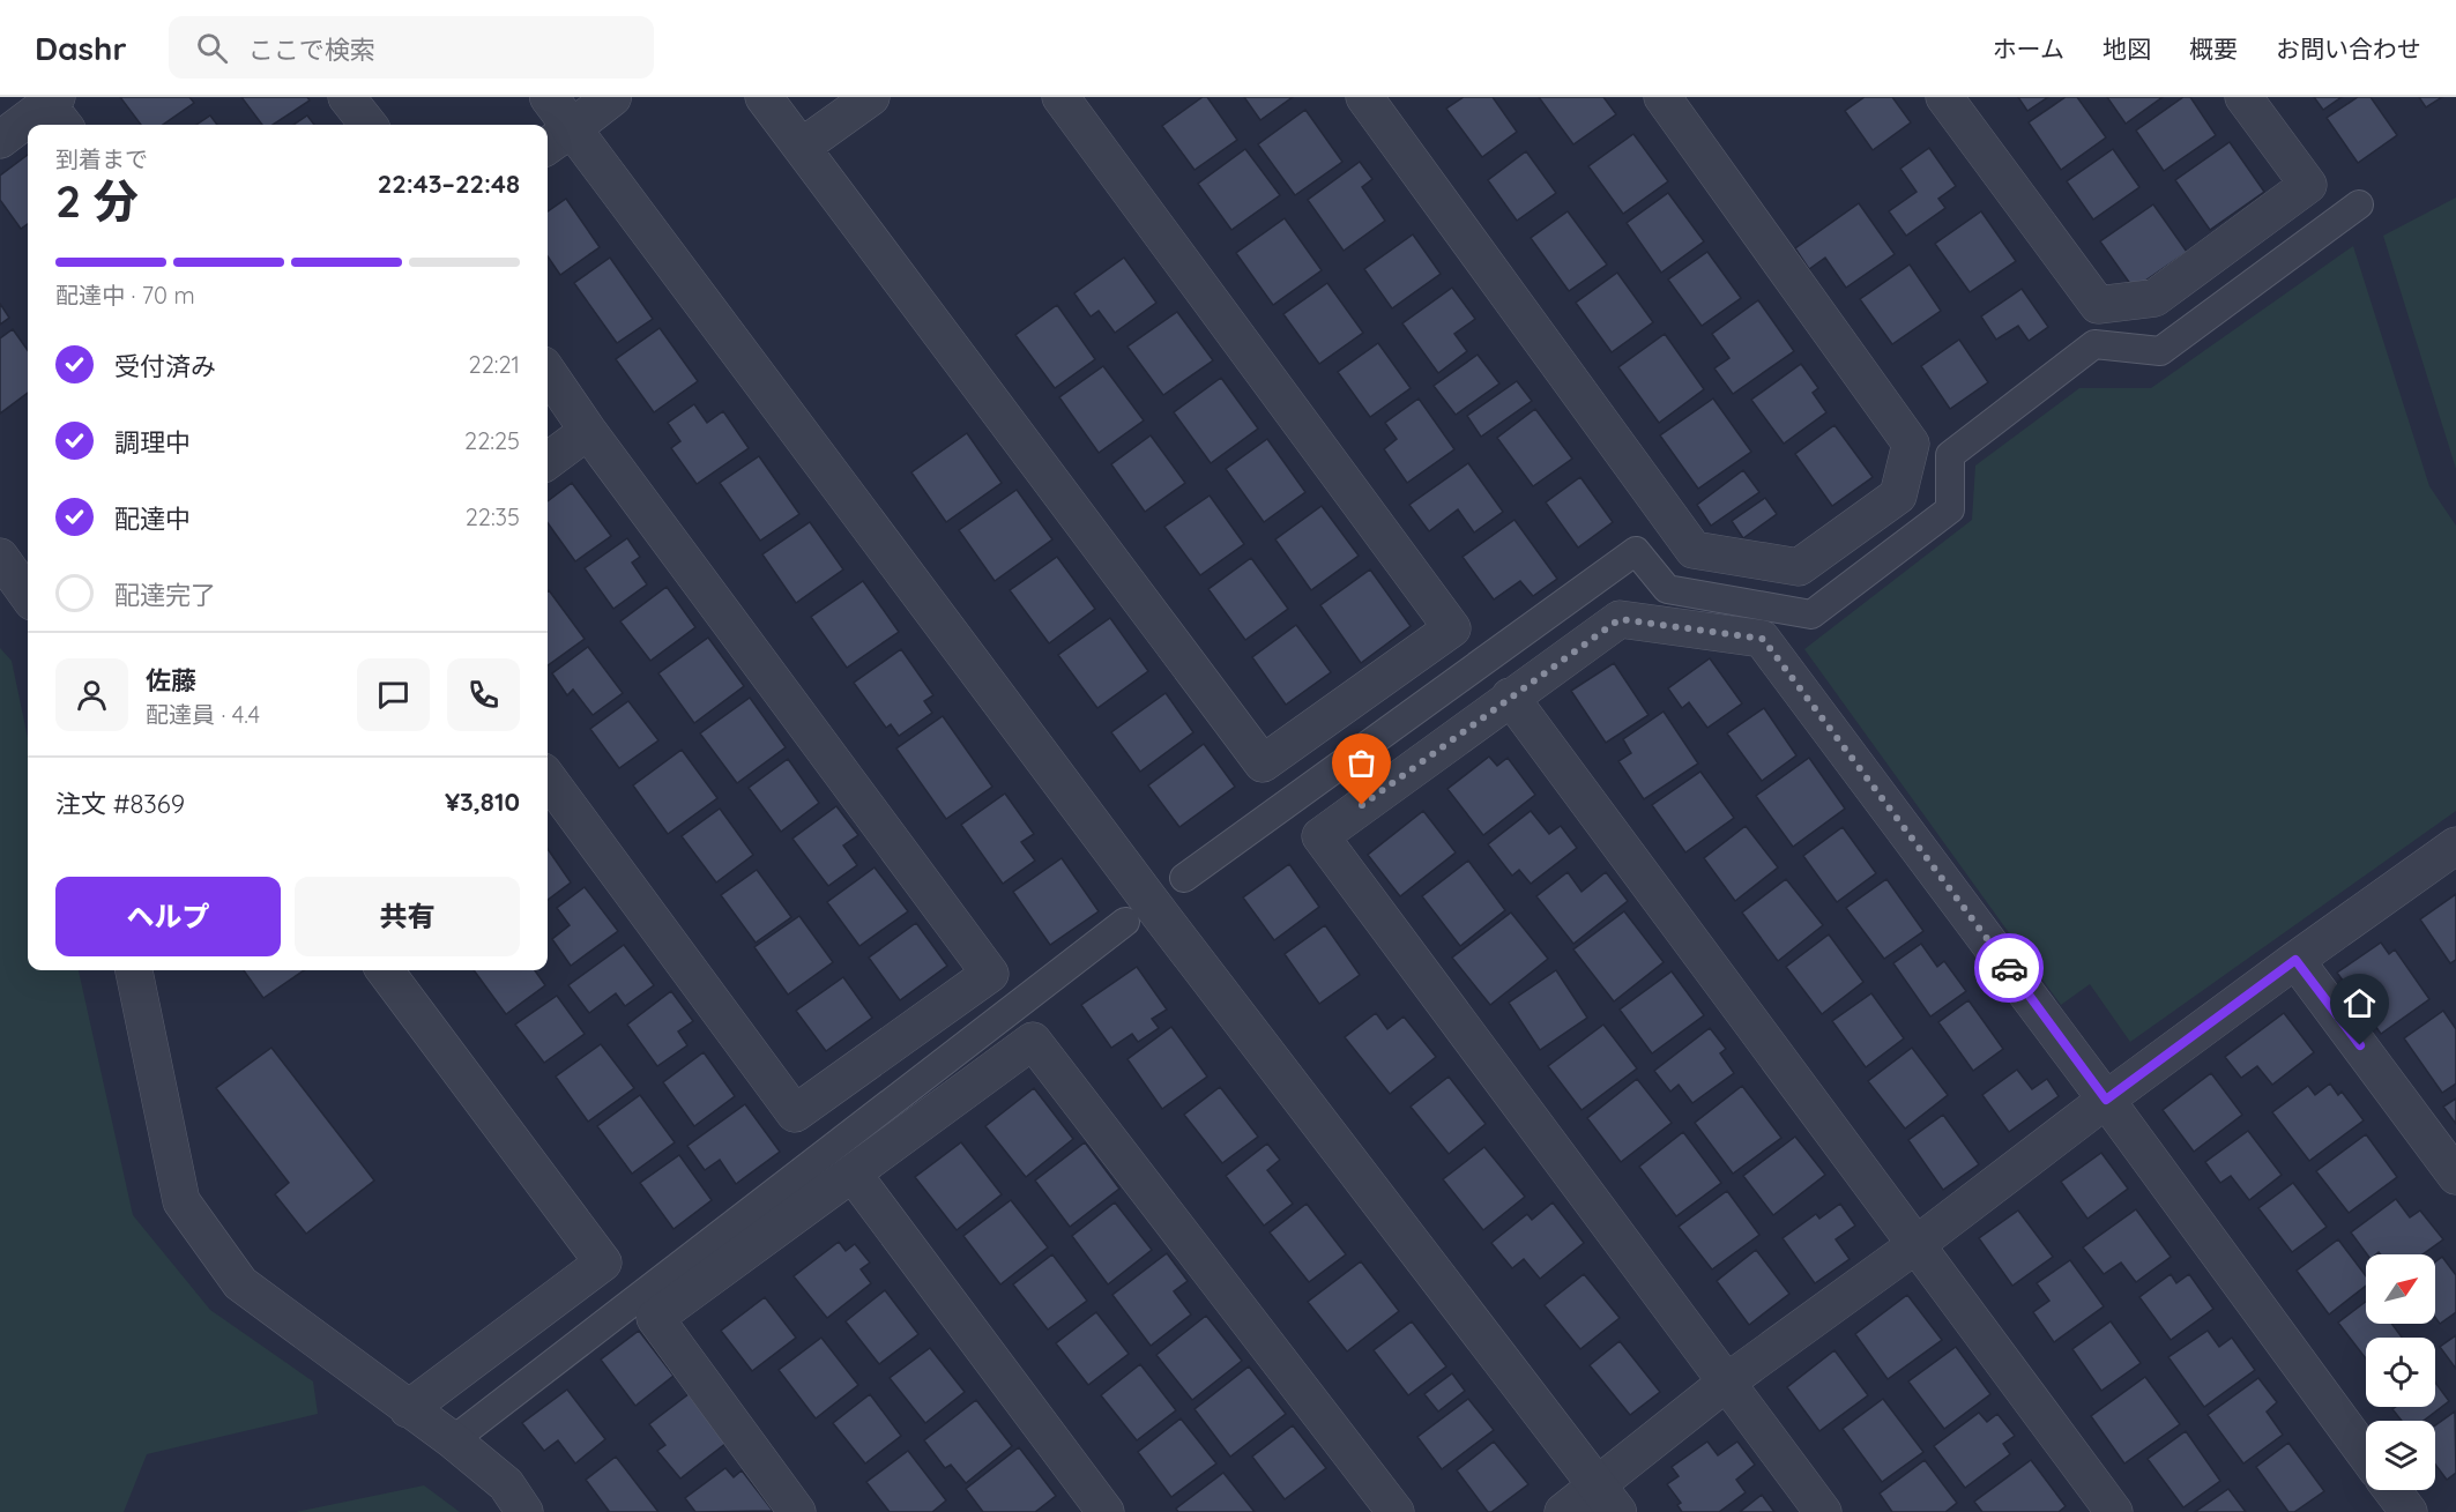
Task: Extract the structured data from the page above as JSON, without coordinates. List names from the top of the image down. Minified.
{"north":"top right","page":{"header":"Dashr","search":"ここで検索","nav":["ホーム","地図","概要","お問い合わせ"],"heading":["2 分","到着まで","22:43–22:48"],"panel":["佐藤","配達員 · 4.4","注文 #8369","¥3,810"],"bar":"配達中 · 70 m","list":[["受付済み","22:21"],["調理中","22:25"],["配達中","22:35"],"配達完了"],"buttons":["ヘルプ","共有"]}}
